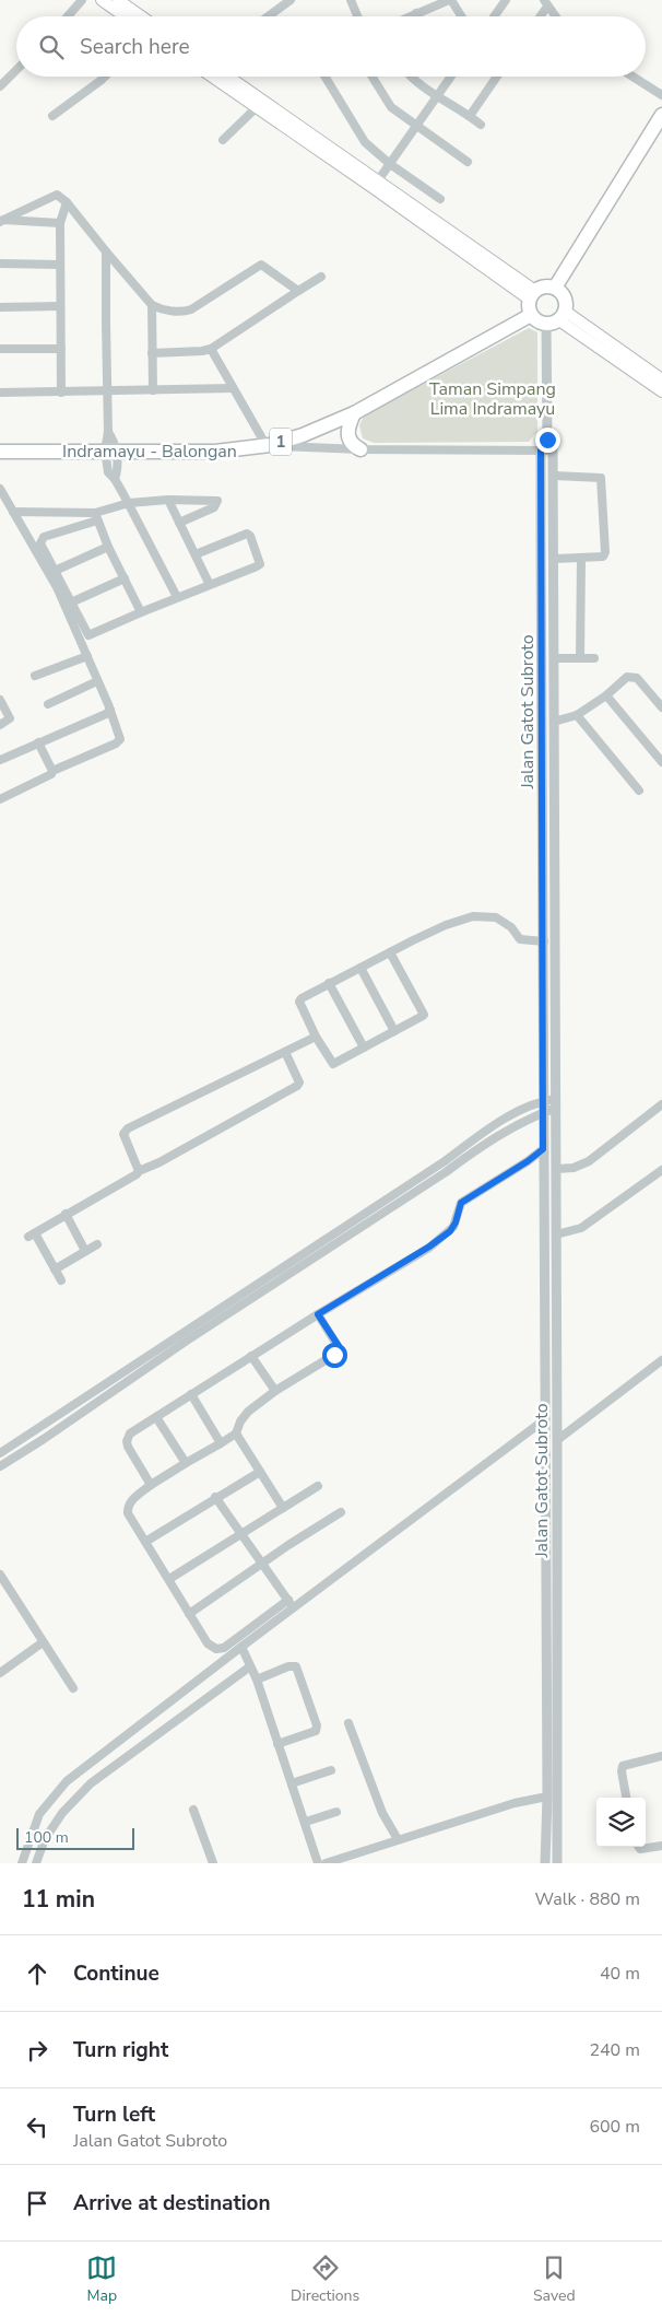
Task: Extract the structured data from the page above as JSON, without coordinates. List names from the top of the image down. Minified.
{"streets":{"highway":["1","Indramayu - Balongan"],"street":["Jalan Gatot Subroto"]},"parks":["Taman Simpang Lima Indramayu"],"scale_bar":"100 m","page":{"search":"Search here","scale":"100 m","heading":["11 min","Walk · 880 m"],"list":[["Continue","40 m"],["Turn right","240 m"],["Turn left","Jalan Gatot Subroto","600 m"],"Arrive at destination"],"nav":["Map","Directions","Saved"]}}
